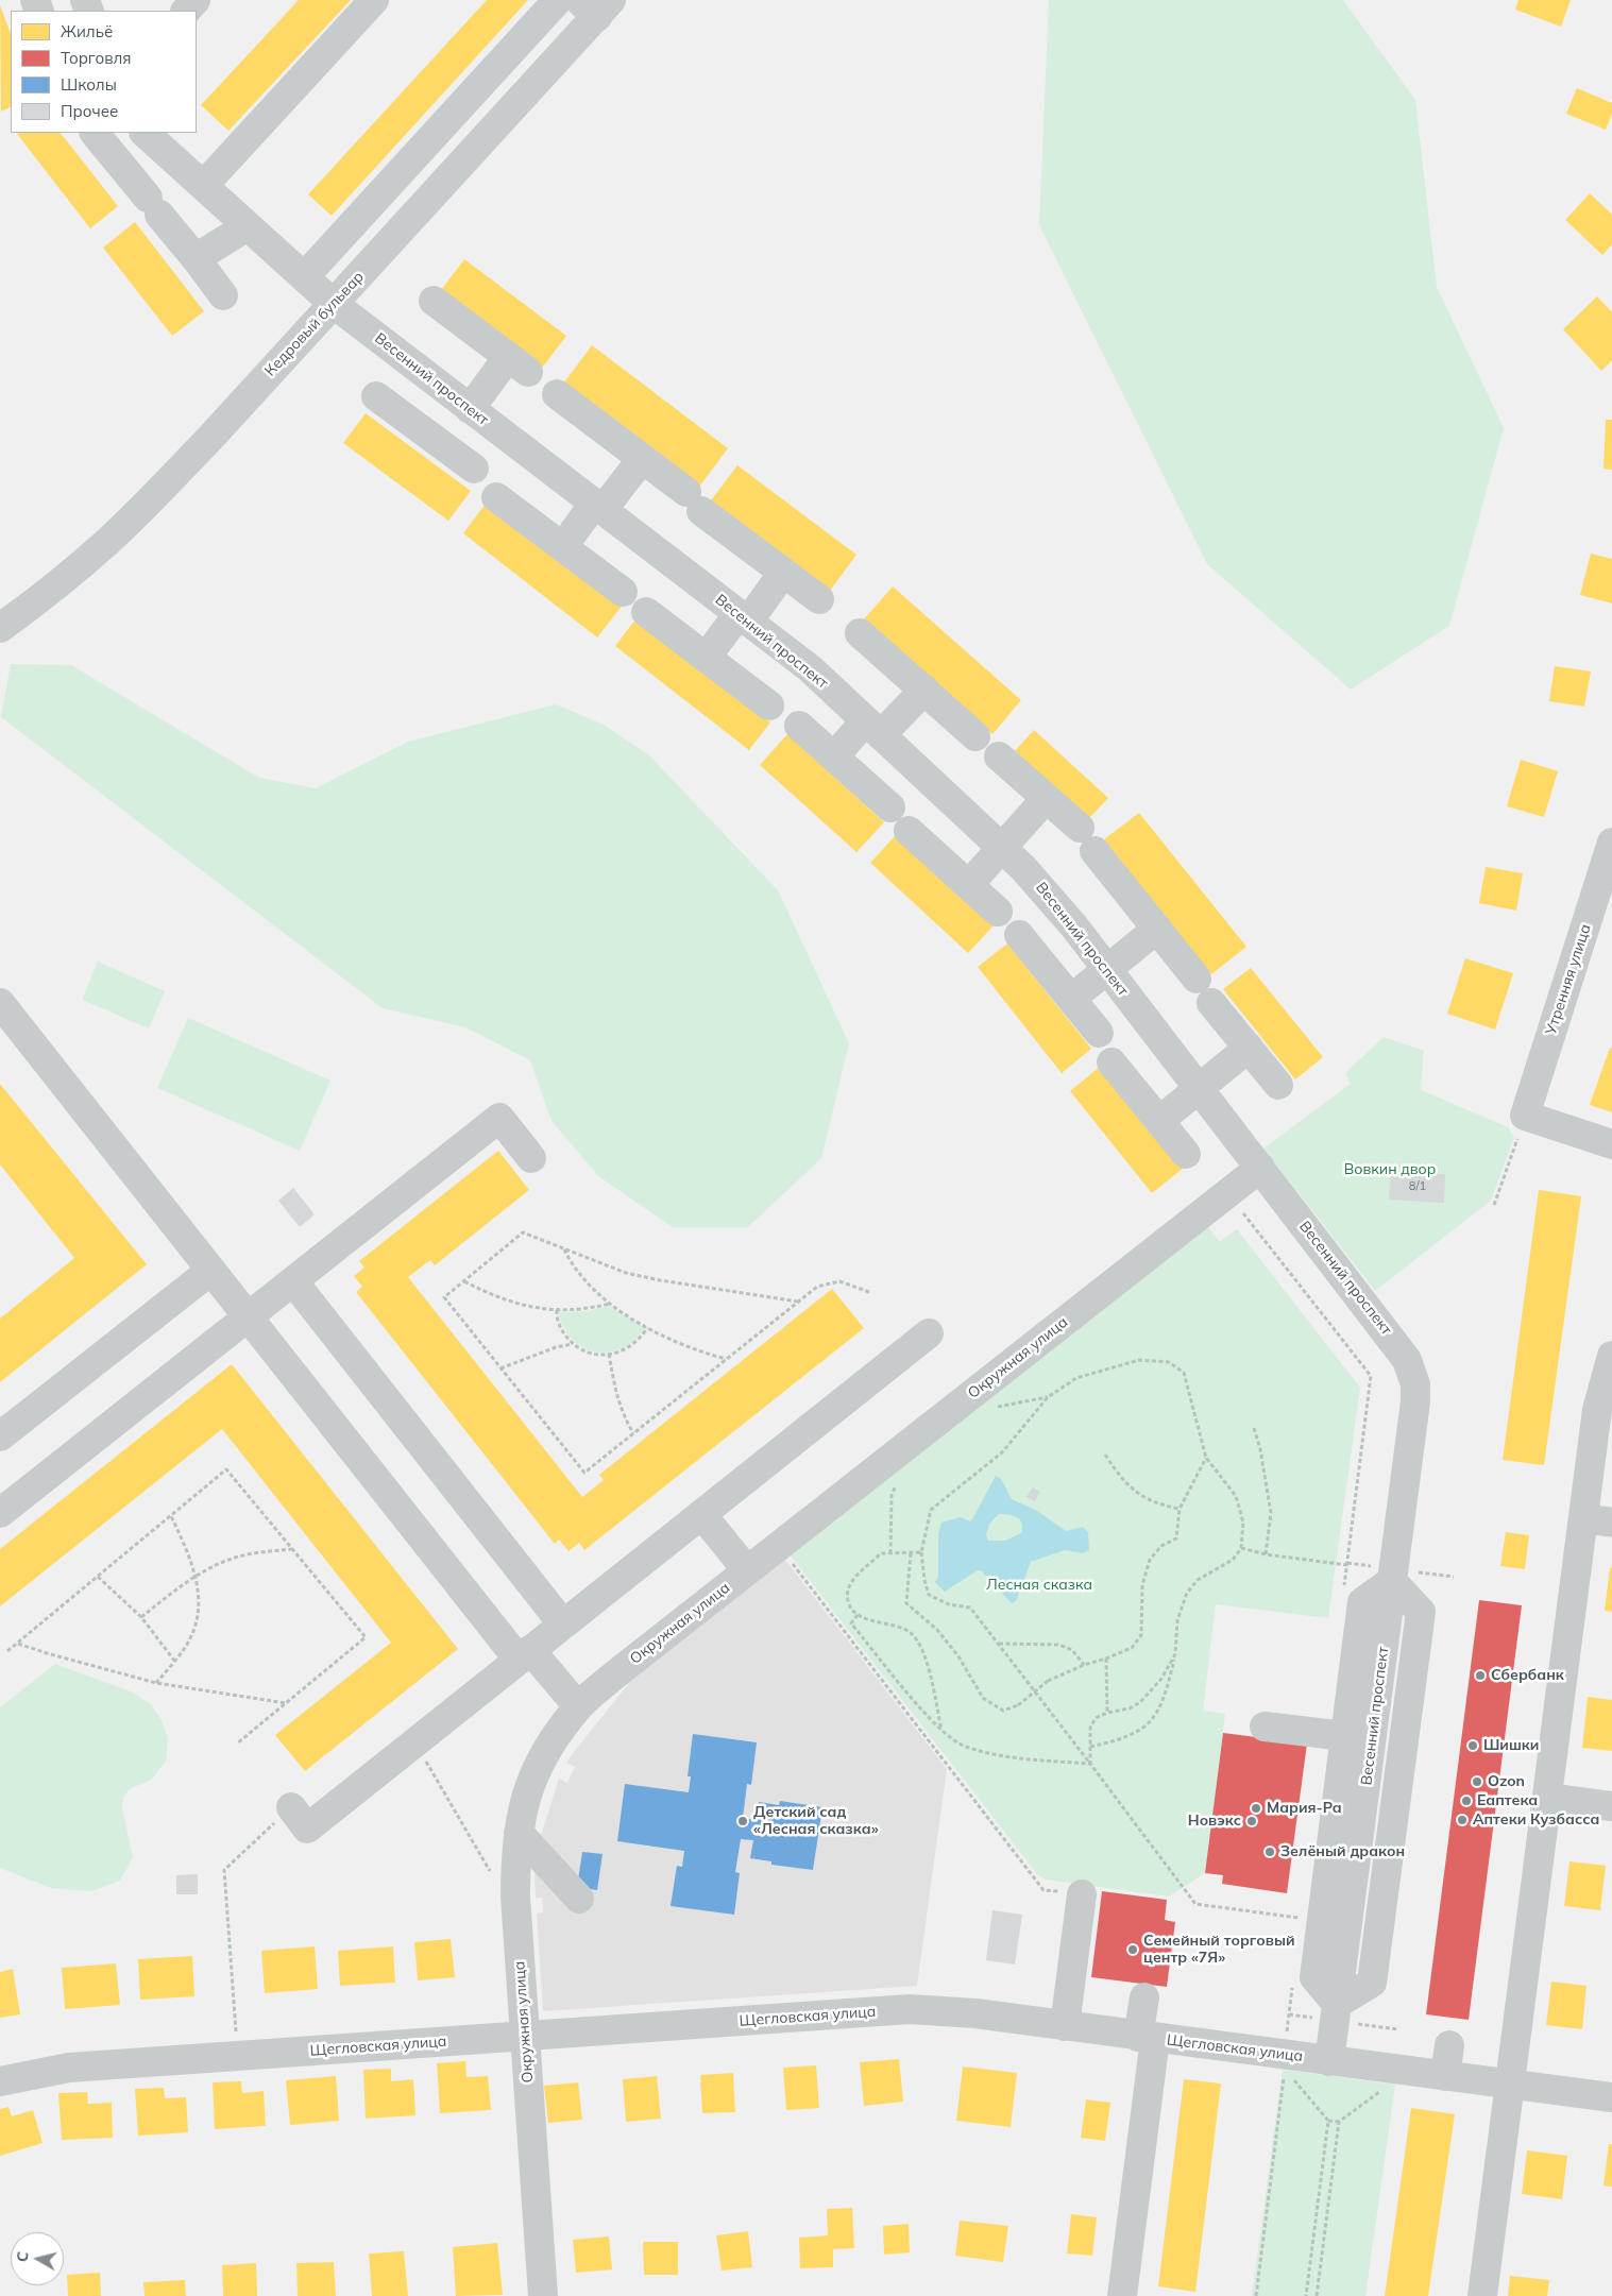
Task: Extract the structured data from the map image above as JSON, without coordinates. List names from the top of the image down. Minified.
{"streets":{"street":["Кедровый бульвар","Весенний проспект","Утренняя улица","Окружная улица","Щегловская улица"]},"crossings":[["Кедровый бульвар","Весенний проспект"],["Весенний проспект","Окружная улица"],["Весенний проспект","Щегловская улица"],["Окружная улица","Щегловская улица"]],"parks":["Вовкин двор","Лесная сказка"],"places":["Сбербанк","Шишки","Ozon","Еаптека","Мария-Ра","Аптеки Кузбасса","Детский сад «Лесная сказка»","Новэкс","Зелёный дракон","Семейный торговый центр «7Я»"],"house_numbers":["8/1"],"legend":["Жильё","Торговля","Школы","Прочее"],"north":"left"}
